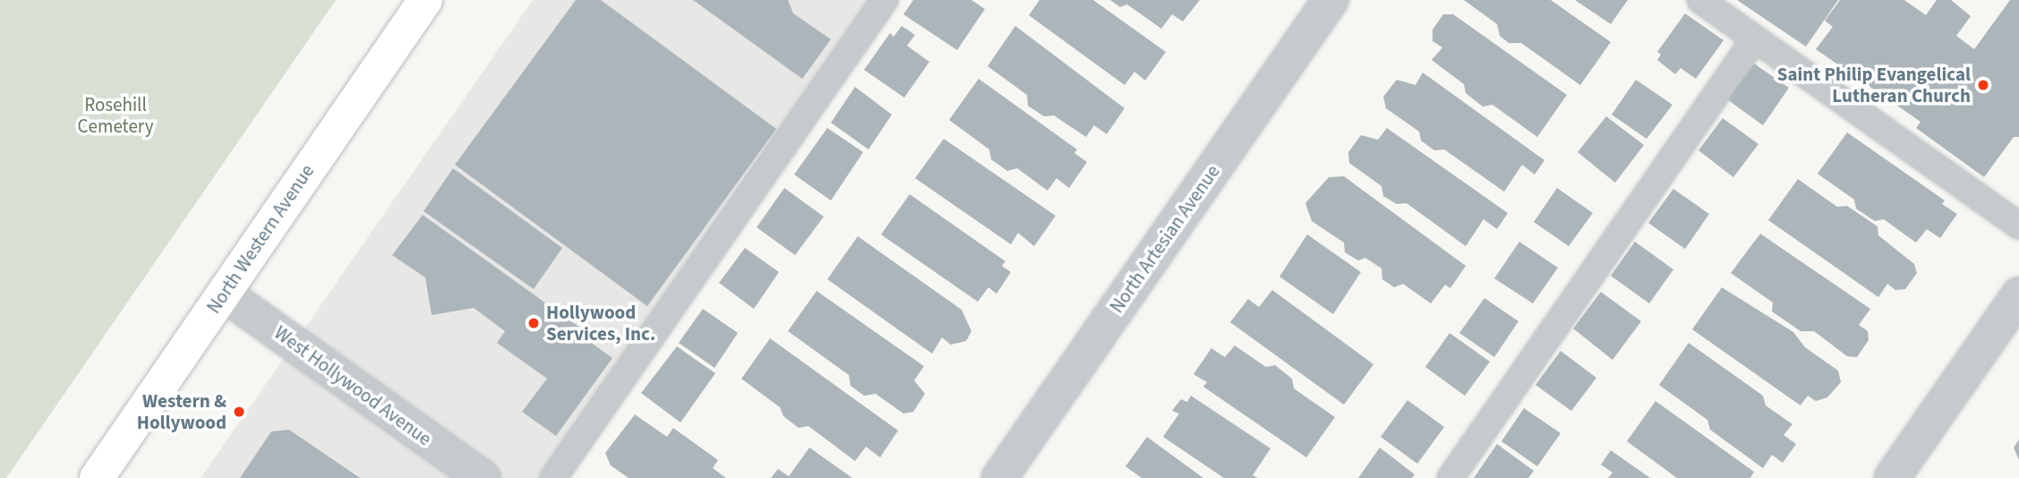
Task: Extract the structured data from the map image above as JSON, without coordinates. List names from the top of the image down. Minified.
{"streets":{"main road":["North Western Avenue"],"street":["North Artesian Avenue","West Hollywood Avenue"]},"crossings":[["North Western Avenue","West Hollywood Avenue"]],"parks":["Rosehill Cemetery"],"places":["Saint Philip Evangelical Lutheran Church","Hollywood Services, Inc.","Western & Hollywood"]}
